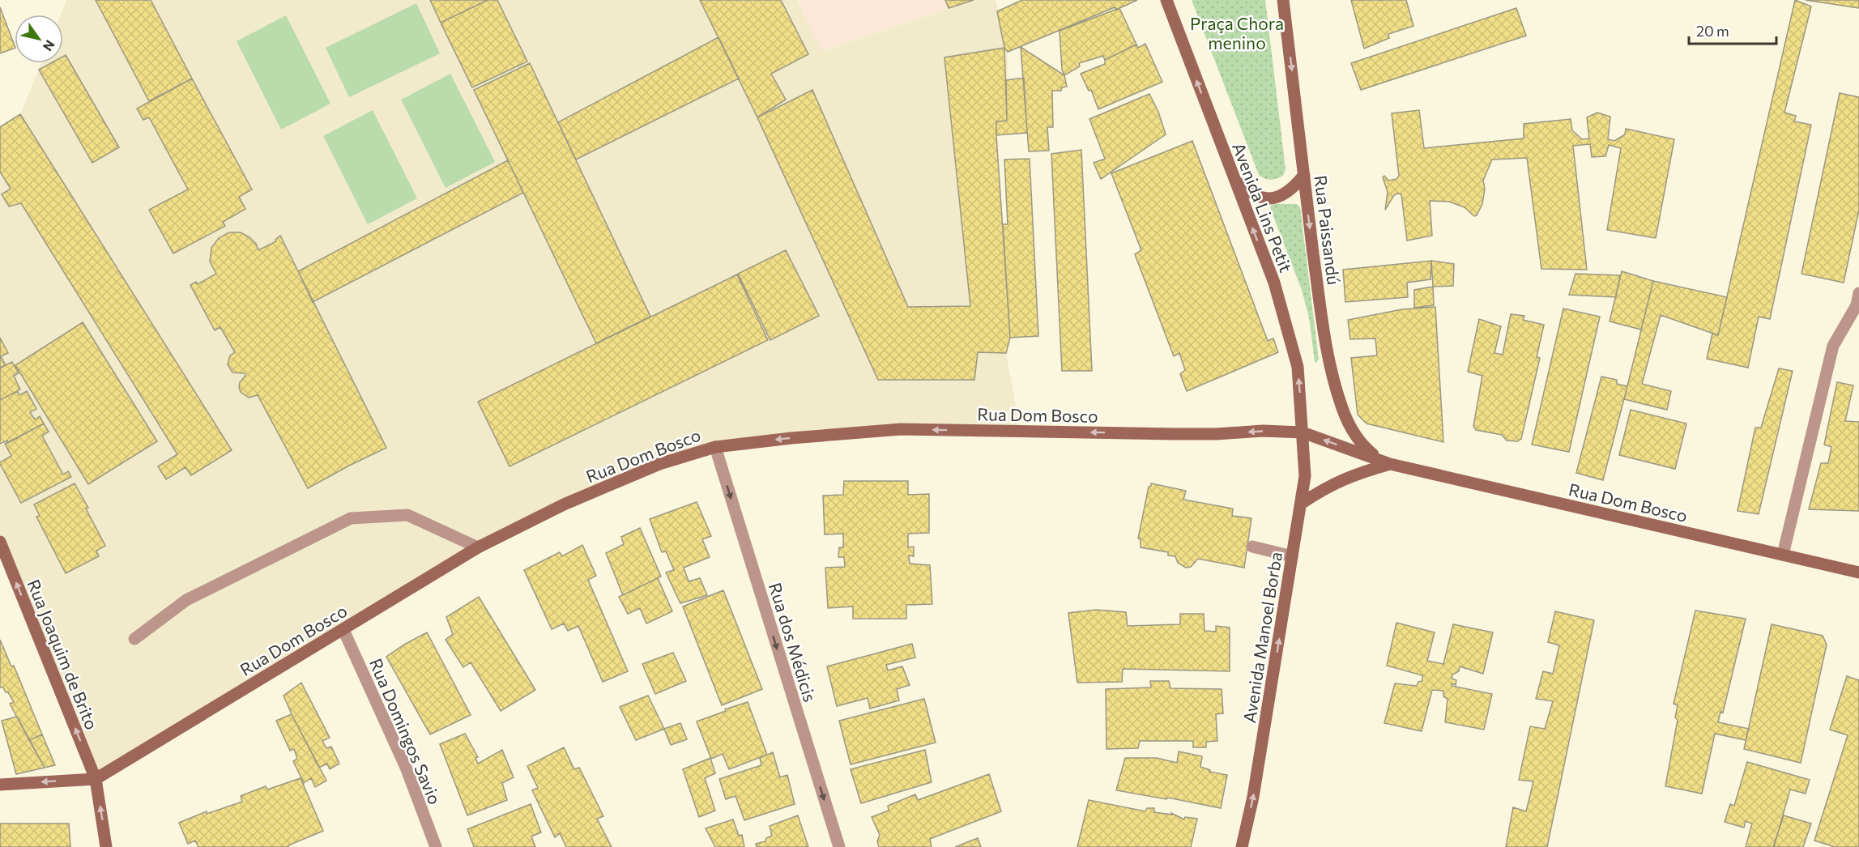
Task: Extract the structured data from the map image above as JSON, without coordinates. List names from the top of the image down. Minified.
{"streets":{"main road":["Avenida Lins Petit","Rua Paissandú","Rua Dom Bosco","Avenida Manoel Borba","Rua Joaquim de Brito"],"street":["Rua dos Médicis","Rua Domingos Savio"]},"crossings":[["Avenida Lins Petit","Rua Dom Bosco"],["Avenida Lins Petit","Avenida Manoel Borba"],["Rua Paissandú","Rua Dom Bosco"],["Rua Dom Bosco","Avenida Manoel Borba"],["Rua Dom Bosco","Rua dos Médicis"],["Rua Dom Bosco","Rua Joaquim de Brito"],["Rua Dom Bosco","Rua Domingos Savio"]],"one_way":["Avenida Lins Petit","Rua Paissandú","Avenida Manoel Borba","Rua dos Médicis","Rua Joaquim de Brito"],"parks":["Praça Chora menino"],"scale_bar":"20 m","north":"bottom right"}
